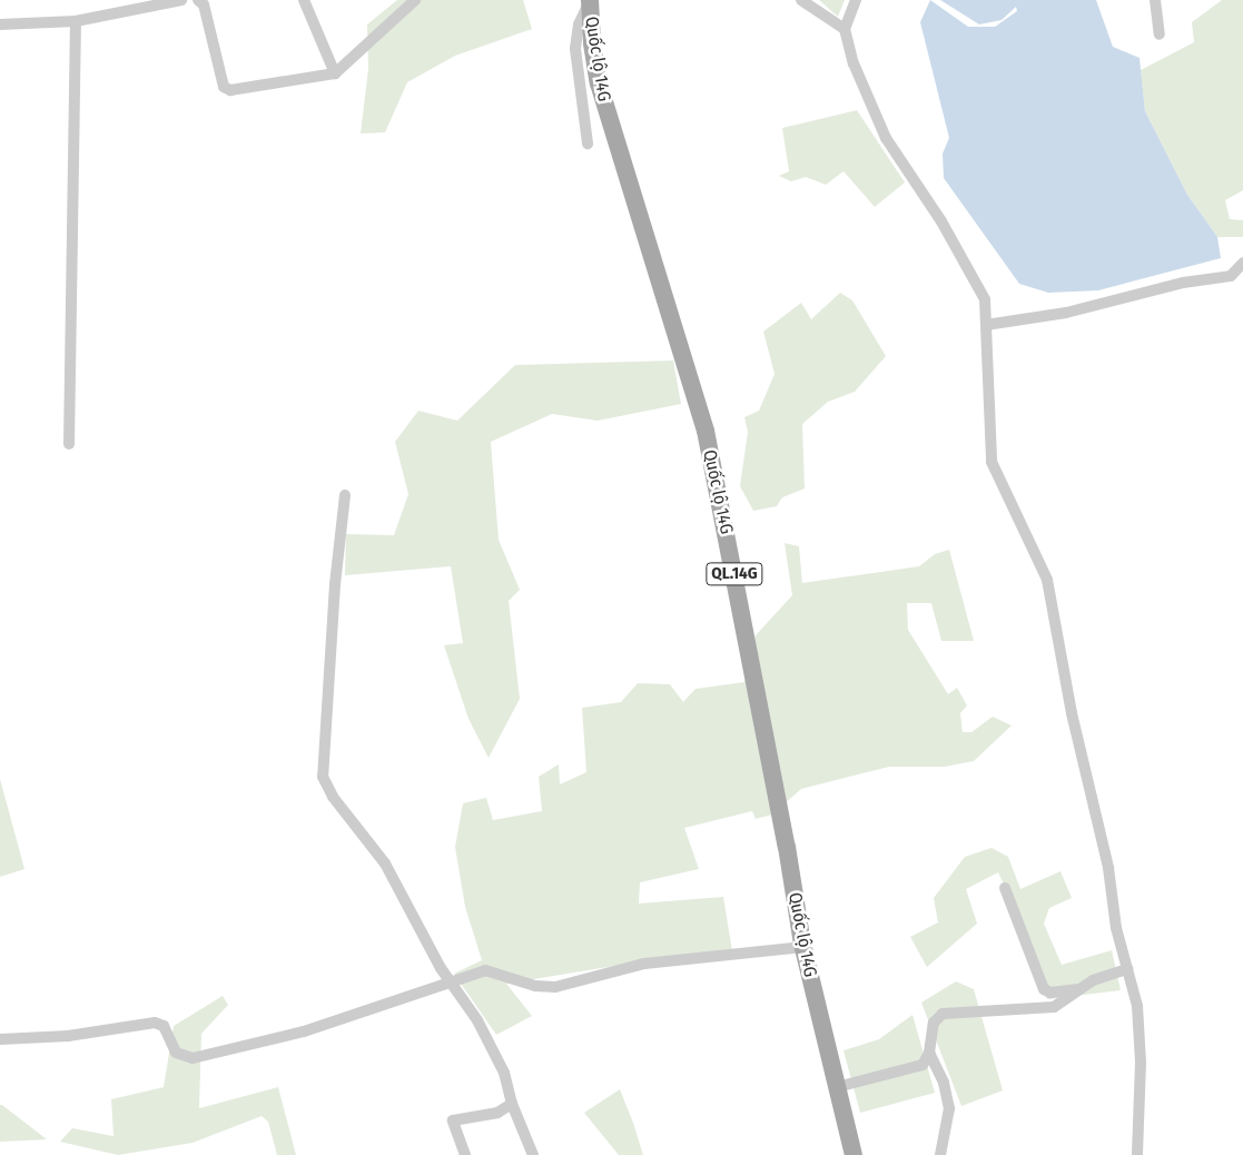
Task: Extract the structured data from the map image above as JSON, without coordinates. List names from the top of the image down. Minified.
{"streets":{"main road":["Quốc lộ 14G","QL.14G"]}}
